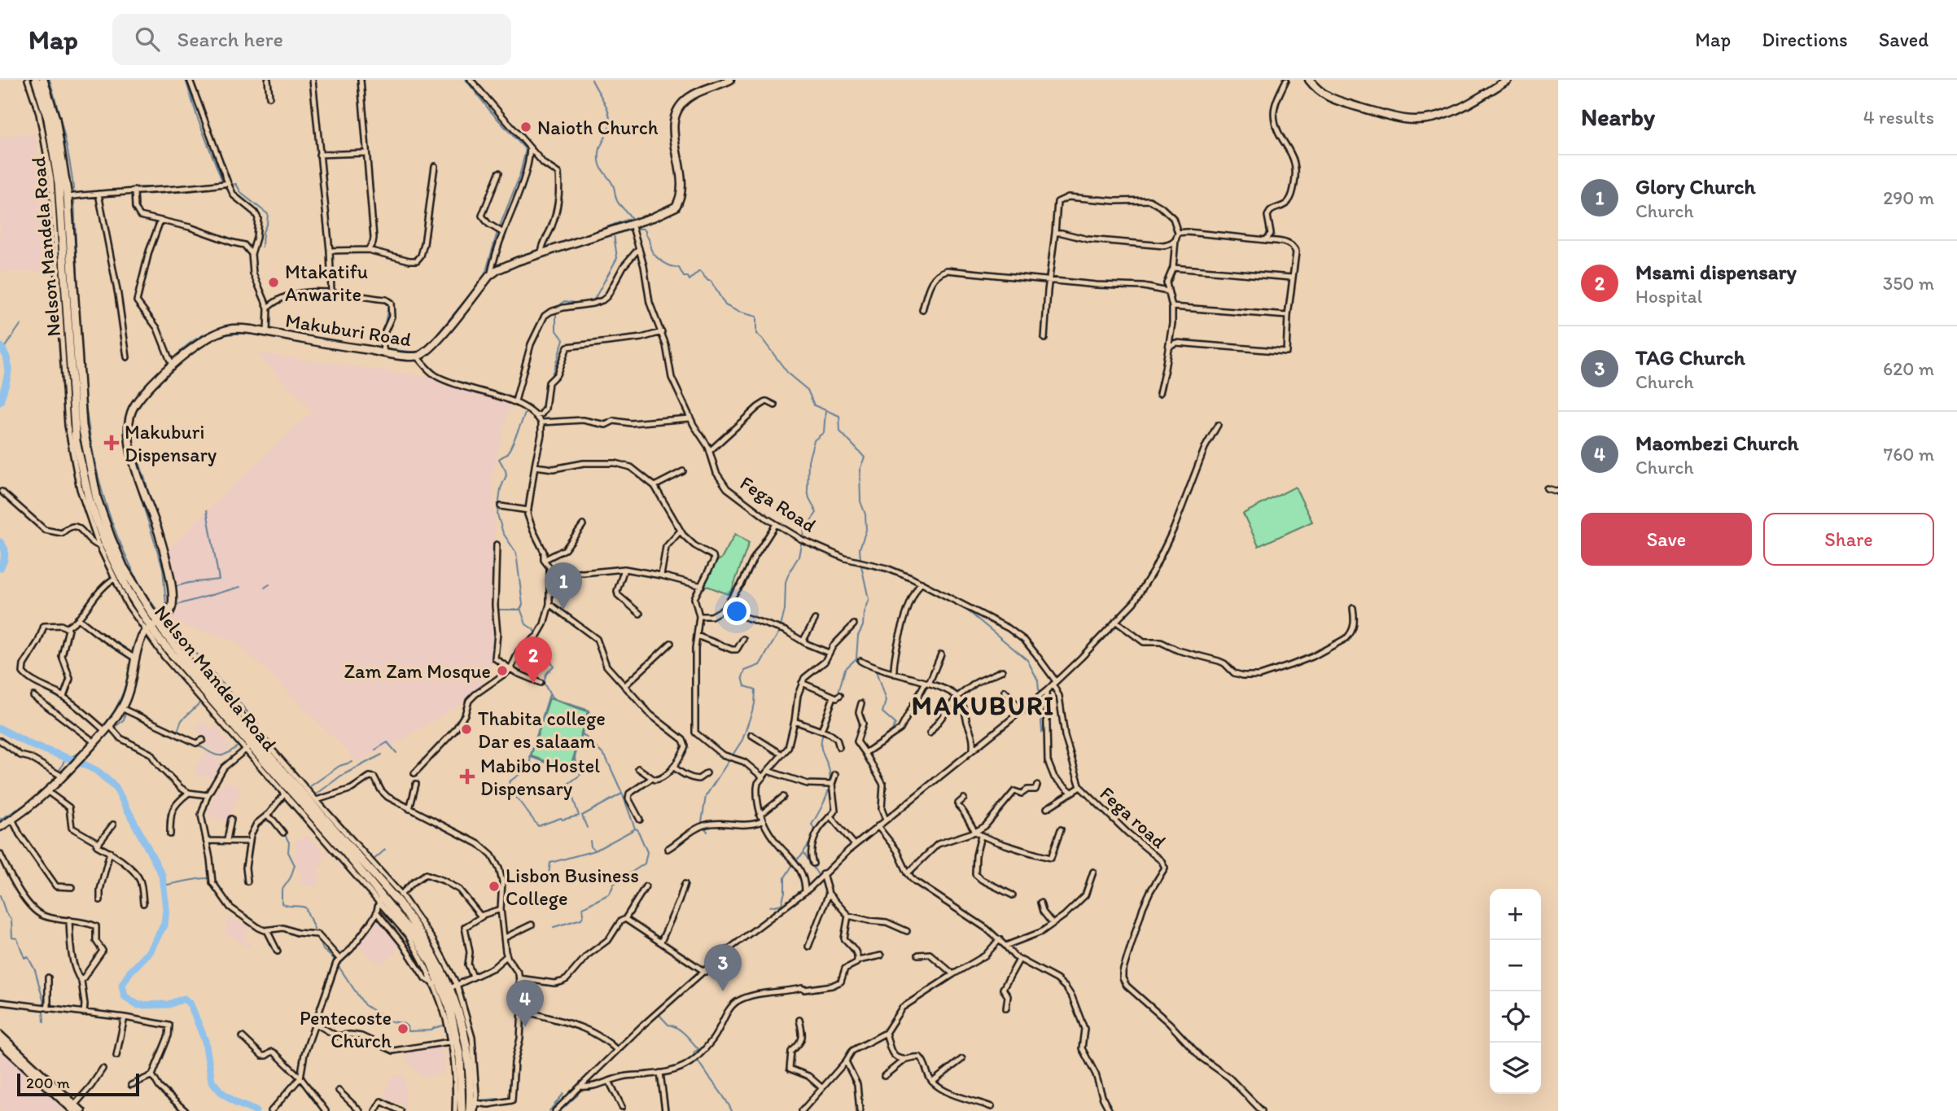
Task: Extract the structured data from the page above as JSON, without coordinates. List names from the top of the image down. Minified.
{"streets":{"main road":["Nelson Mandela Road"],"street":["Makuburi Road","Fega Road","Fega road"]},"crossings":[["Nelson Mandela Road","Makuburi Road"],["Makuburi Road","Fega Road"],["Fega Road","Fega road"]],"districts":["MAKUBURI"],"places":{"other":["Naioth Church","Mtakatifu Anwarite","Zam Zam Mosque","Thabita college Dar es salaam","Lisbon Business College","Pentecoste Church"],"health":["Makuburi Dispensary","Mabibo Hostel Dispensary"]},"scale_bar":"200 m","page":{"header":"Map","search":"Search here","nav":["Map","Directions","Saved"],"heading":["Nearby","4 results"],"list":[{"mark":"1","name":"Glory Church","note":"Church","value":"290 m"},{"mark":"2","name":"Msami dispensary","note":"Hospital","value":"350 m"},{"mark":"3","name":"TAG Church","note":"Church","value":"620 m"},{"mark":"4","name":"Maombezi Church","note":"Church","value":"760 m"}],"buttons":["Save","Share"],"pins":["1","2","3","4"],"map_buttons":["+","−"],"scale":"200 m"}}
